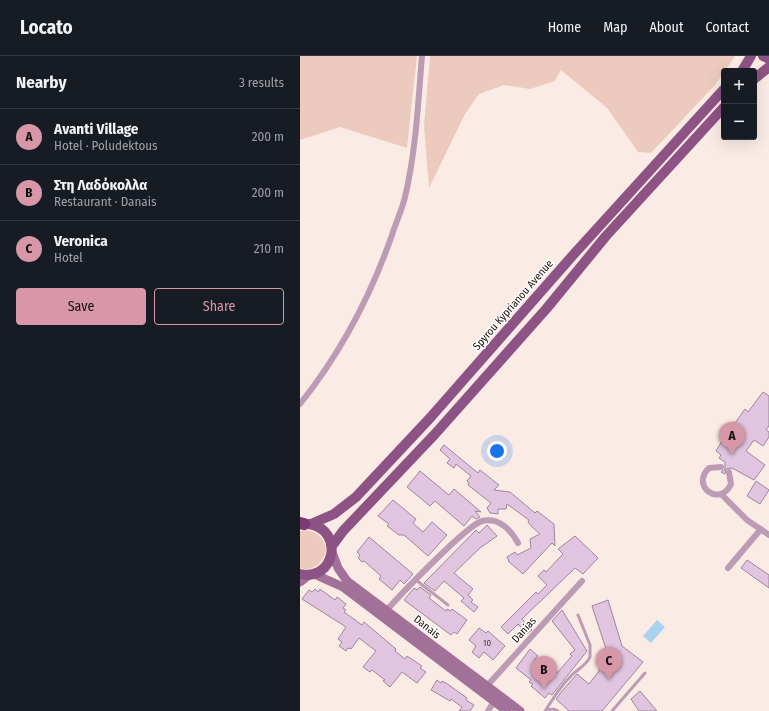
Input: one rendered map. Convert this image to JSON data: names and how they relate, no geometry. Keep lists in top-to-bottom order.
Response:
{
  "streets": {
    "main road": ["Spyrou Kyprianou Avenue", "Danais"],
    "street": ["Danias"]
  },
  "crossings": [
    ["Danais", "Danias"]
  ],
  "house_numbers": ["10"],
  "page": {
    "header": "Locato",
    "nav": [
      "Home",
      "Map",
      "About",
      "Contact"
    ],
    "heading": ["Nearby", "3 results"],
    "map_buttons": ["+", "−"],
    "list": [
      {
        "mark": "A",
        "name": "Avanti Village",
        "note": "Hotel · Poludektous",
        "value": "200 m"
      },
      {
        "mark": "B",
        "name": "Στη Λαδόκολλα",
        "note": "Restaurant · Danais",
        "value": "200 m"
      },
      {
        "mark": "C",
        "name": "Veronica",
        "note": "Hotel",
        "value": "210 m"
      }
    ],
    "buttons": ["Save", "Share"],
    "pins": ["A", "C", "B"]
  }
}
